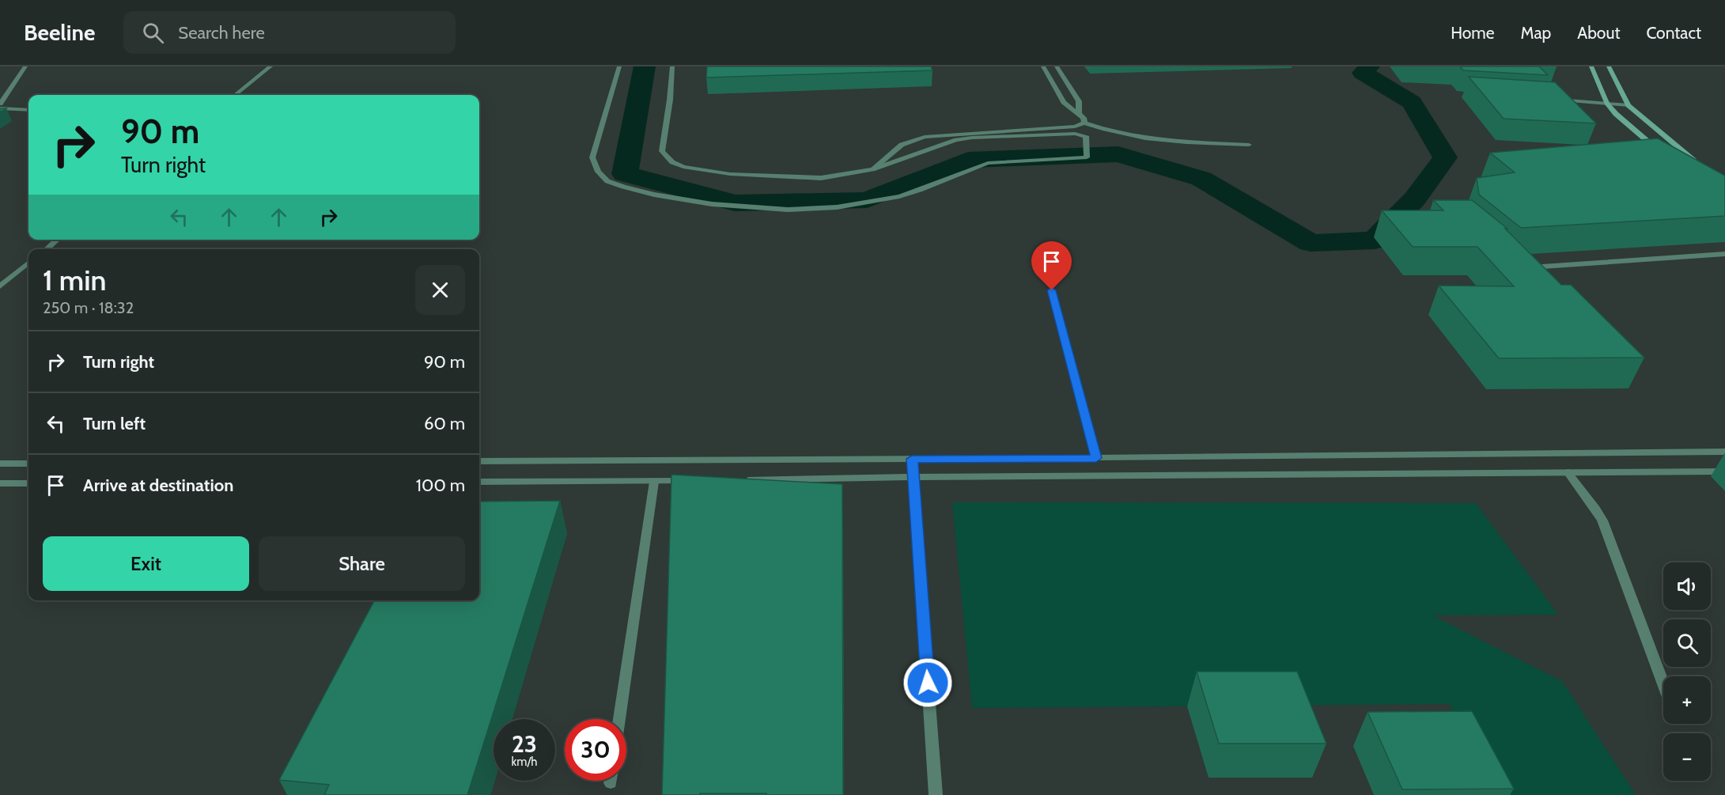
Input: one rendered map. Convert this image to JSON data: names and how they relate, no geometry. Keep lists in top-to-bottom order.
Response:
{
  "page": {
    "header": "Beeline",
    "search": "Search here",
    "nav": [
      "Home",
      "Map",
      "About",
      "Contact"
    ],
    "turn": ["90 m", "Turn right"],
    "heading": ["1 min", "250 m · 18:32"],
    "list": [
      {
        "name": "Turn right",
        "value": "90 m"
      },
      {
        "name": "Turn left",
        "value": "60 m"
      },
      {
        "name": "Arrive at destination",
        "value": "100 m"
      }
    ],
    "buttons": ["Exit", "Share"],
    "map_buttons": ["+", "−"],
    "speed": "23 km/h",
    "limit": "30"
  }
}
